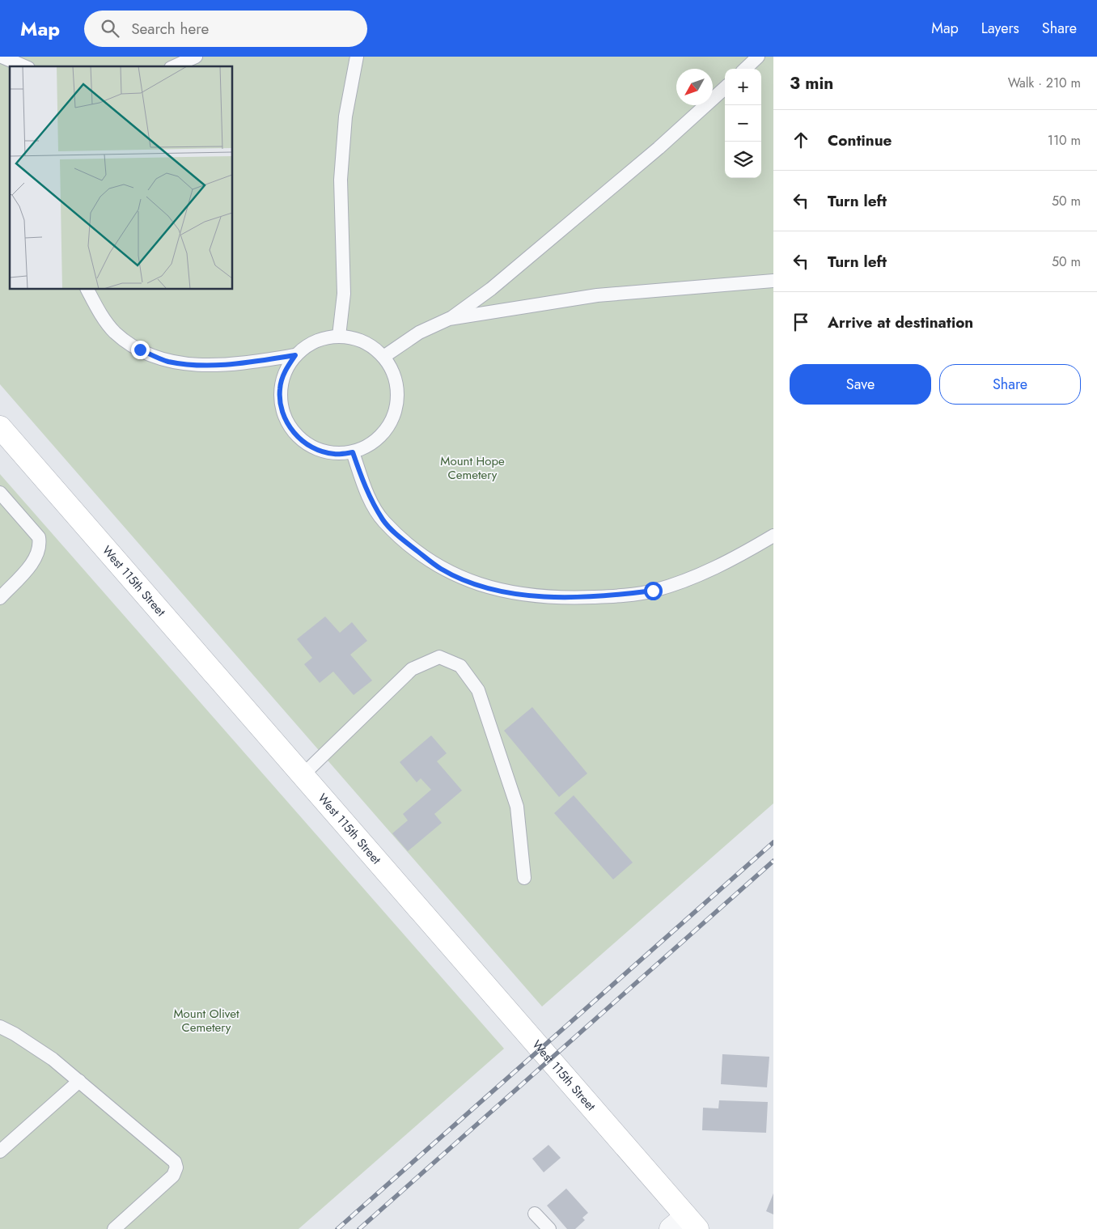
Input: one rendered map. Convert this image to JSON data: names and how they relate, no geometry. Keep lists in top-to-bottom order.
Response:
{
  "streets": {
    "street": ["West 115th Street"]
  },
  "parks": ["Mount Hope Cemetery", "Mount Olivet Cemetery"],
  "north": "bottom left",
  "page": {
    "header": "Map",
    "search": "Search here",
    "nav": ["Map", "Layers", "Share"],
    "heading": ["3 min", "Walk · 210 m"],
    "map_buttons": ["+", "−"],
    "list": [
      ["Continue", "110 m"],
      ["Turn left", "50 m"],
      ["Turn left", "50 m"],
      "Arrive at destination"
    ],
    "buttons": ["Save", "Share"]
  }
}
